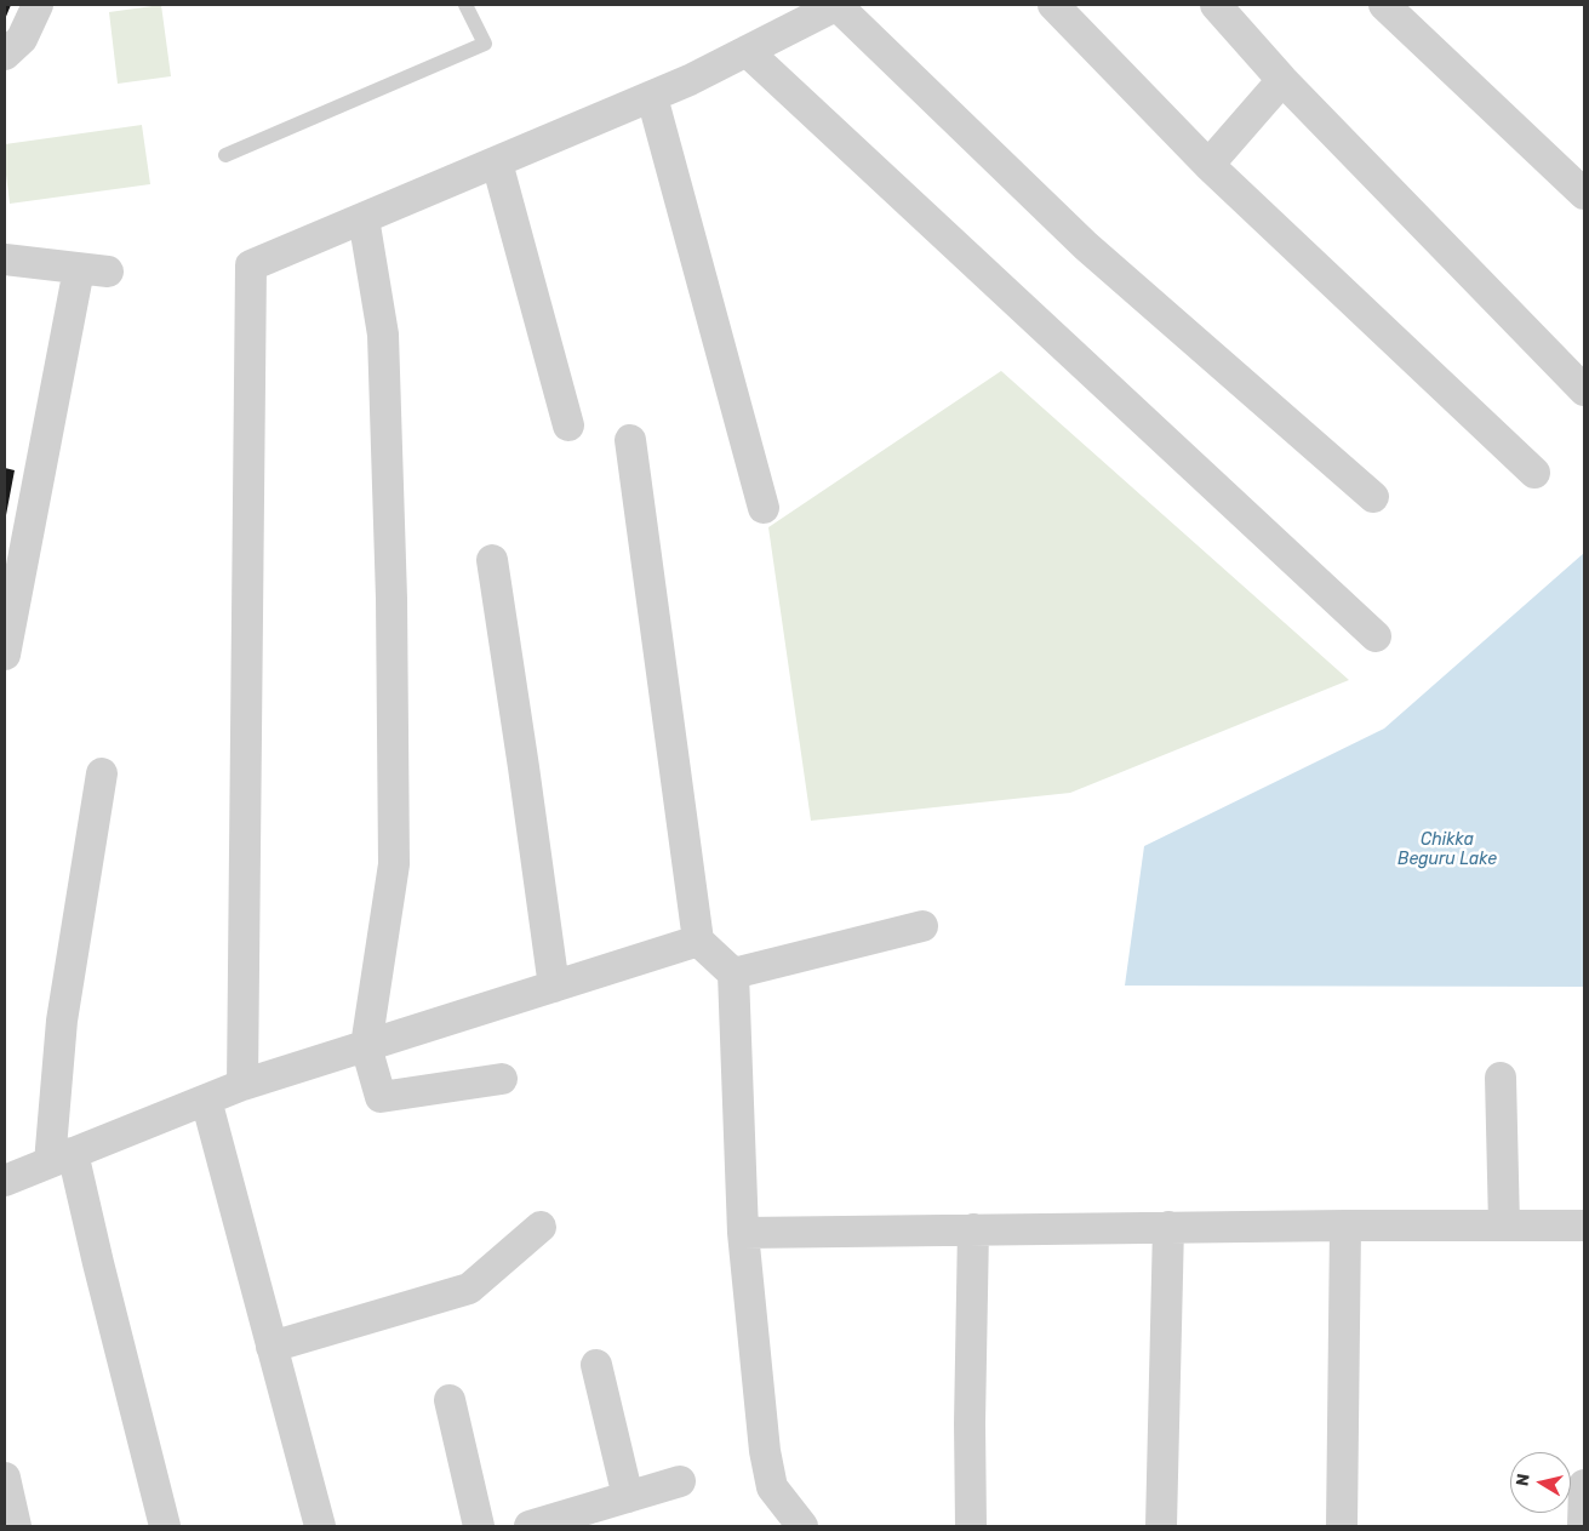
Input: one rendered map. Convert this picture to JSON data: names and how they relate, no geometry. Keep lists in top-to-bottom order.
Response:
{
  "water": ["Chikka Beguru Lake"],
  "north": "left"
}
